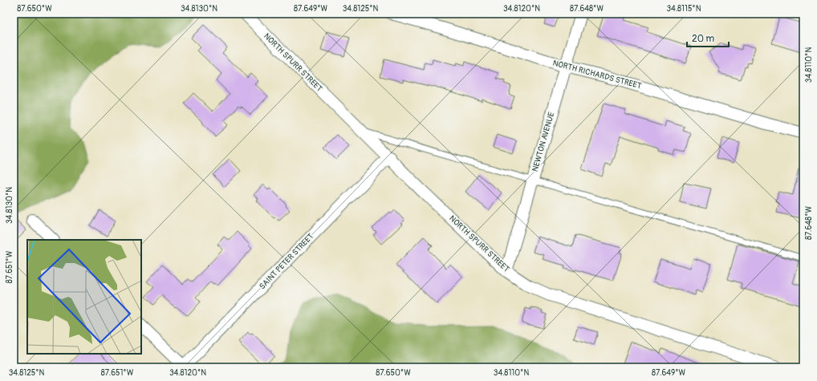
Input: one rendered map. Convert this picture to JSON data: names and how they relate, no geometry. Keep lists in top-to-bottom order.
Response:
{
  "streets": {
    "street": [
      "NORTH SPURR STREET",
      "NORTH RICHARDS STREET",
      "NEWTON AVENUE",
      "SAINT PETER STREET"
    ]
  },
  "crossings": [
    ["NORTH SPURR STREET", "NEWTON AVENUE"],
    ["NORTH SPURR STREET", "SAINT PETER STREET"],
    ["NORTH RICHARDS STREET", "NEWTON AVENUE"]
  ],
  "scale_bar": "20 m",
  "coordinates": [
    "87.650°W",
    "34.8130°N",
    "87.649°W",
    "34.8125°N",
    "34.8120°N",
    "87.648°W",
    "34.8115°N",
    "34.8110°N",
    "87.651°W"
  ]
}
